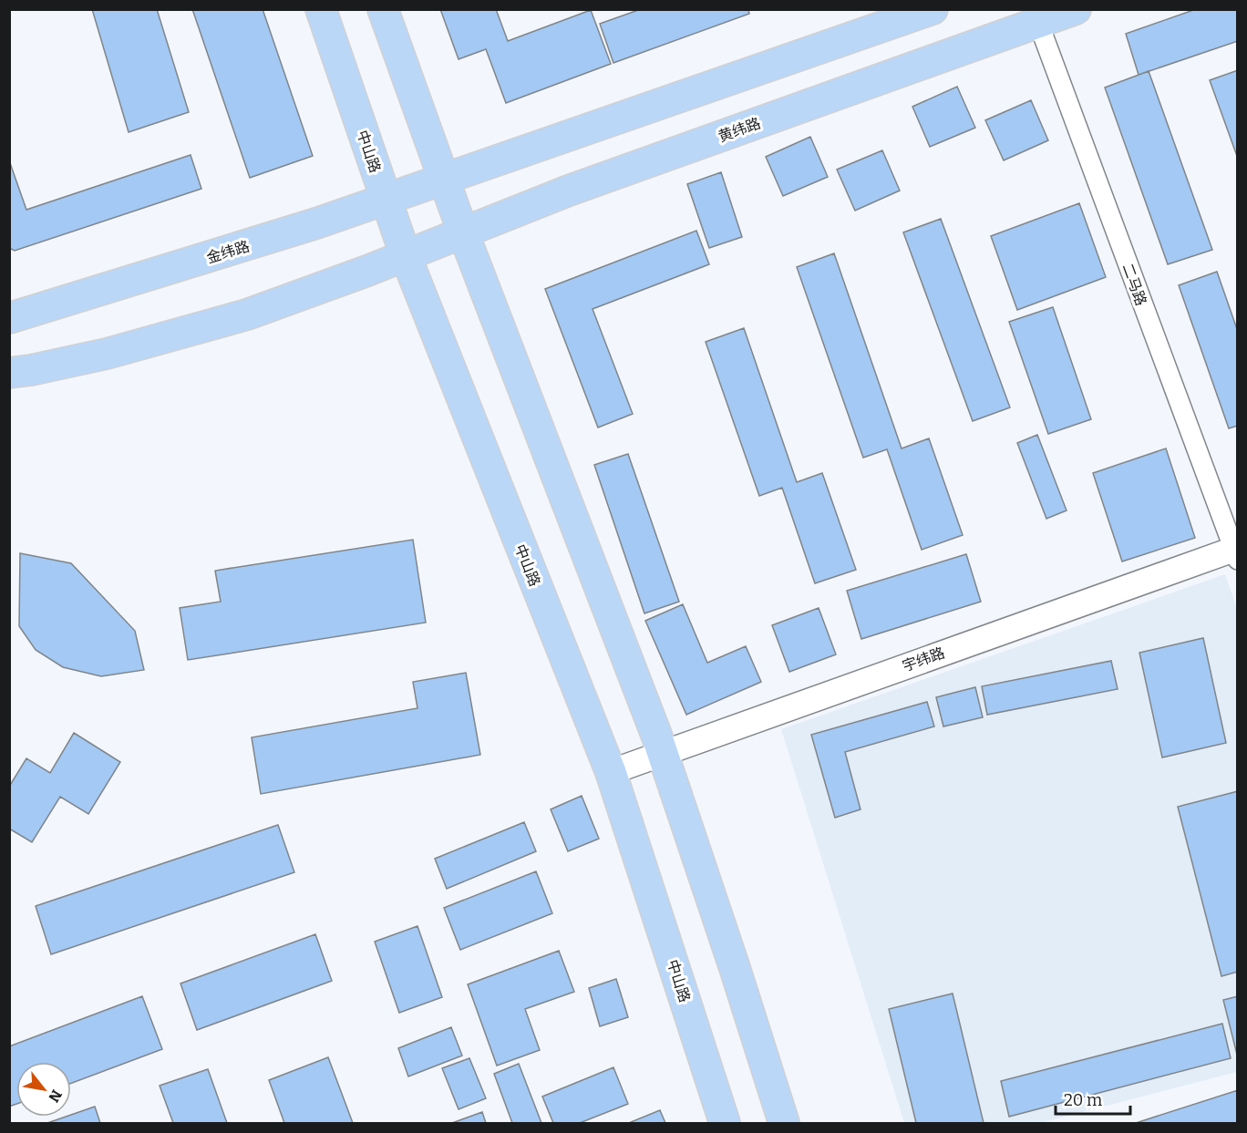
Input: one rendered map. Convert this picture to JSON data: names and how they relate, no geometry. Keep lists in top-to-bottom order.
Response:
{
  "streets": {
    "main road": ["黄纬路", "中山路", "金纬路"],
    "street": ["二马路", "宇纬路"]
  },
  "crossings": [
    ["黄纬路", "中山路"],
    ["黄纬路", "二马路"],
    ["中山路", "金纬路"],
    ["中山路", "宇纬路"],
    ["二马路", "宇纬路"]
  ],
  "scale_bar": "20 m",
  "north": "bottom right"
}
